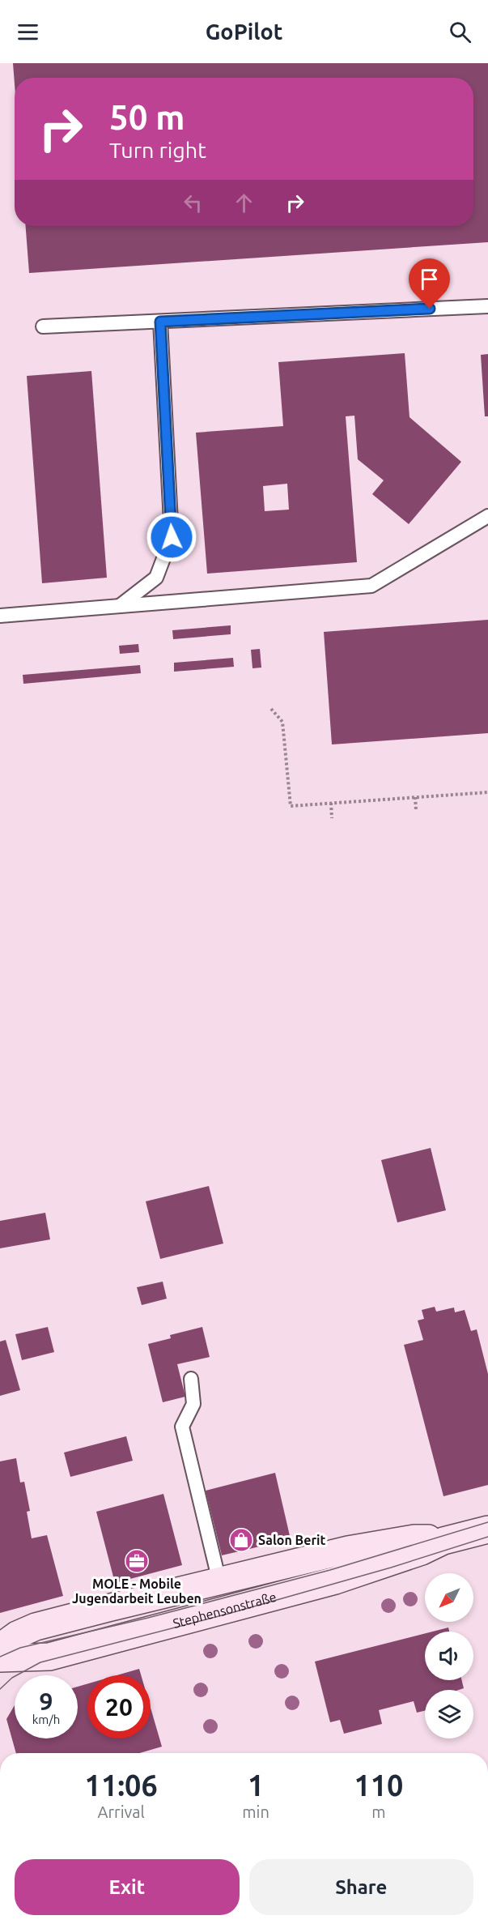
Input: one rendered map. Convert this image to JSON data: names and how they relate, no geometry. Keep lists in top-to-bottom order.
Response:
{
  "streets": {
    "street": ["Stephensonstraße"]
  },
  "places": {
    "shop": ["Salon Berit"],
    "office": ["MOLE - Mobile Jugendarbeit Leuben"]
  },
  "north": "bottom left",
  "page": {
    "header": "GoPilot",
    "turn": ["50 m", "Turn right"],
    "speed": "9 km/h",
    "limit": "20",
    "eta": [
      "11:06",
      "Arrival",
      "1",
      "min",
      "110",
      "m"
    ],
    "buttons": ["Exit", "Share"]
  }
}
